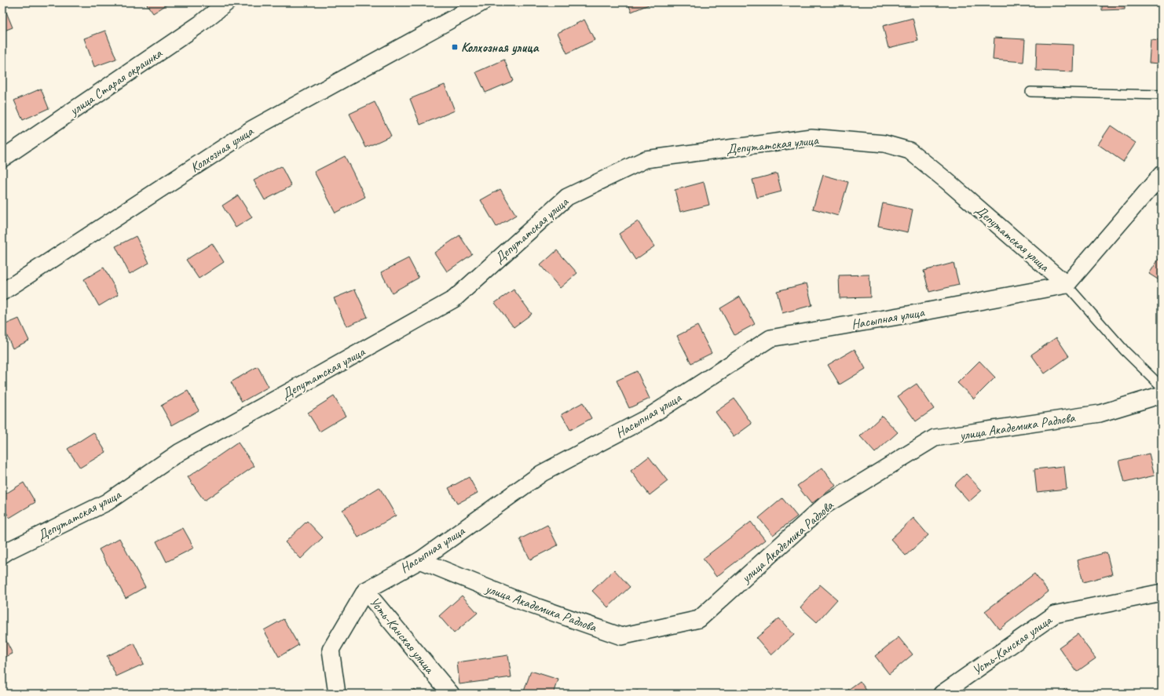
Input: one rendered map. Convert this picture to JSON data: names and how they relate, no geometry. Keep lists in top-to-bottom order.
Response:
{
  "streets": {
    "street": [
      "улица Старая окраинка",
      "Депутатская улица",
      "Колхозная улица",
      "Насыпная улица",
      "улица Академика Радлова",
      "Усть-Канская улица"
    ]
  },
  "crossings": [
    ["Депутатская улица", "Насыпная улица"],
    ["Насыпная улица", "улица Академика Радлова"],
    ["Насыпная улица", "Усть-Канская улица"]
  ],
  "places": {
    "transit": ["Колхозная улица"]
  }
}
